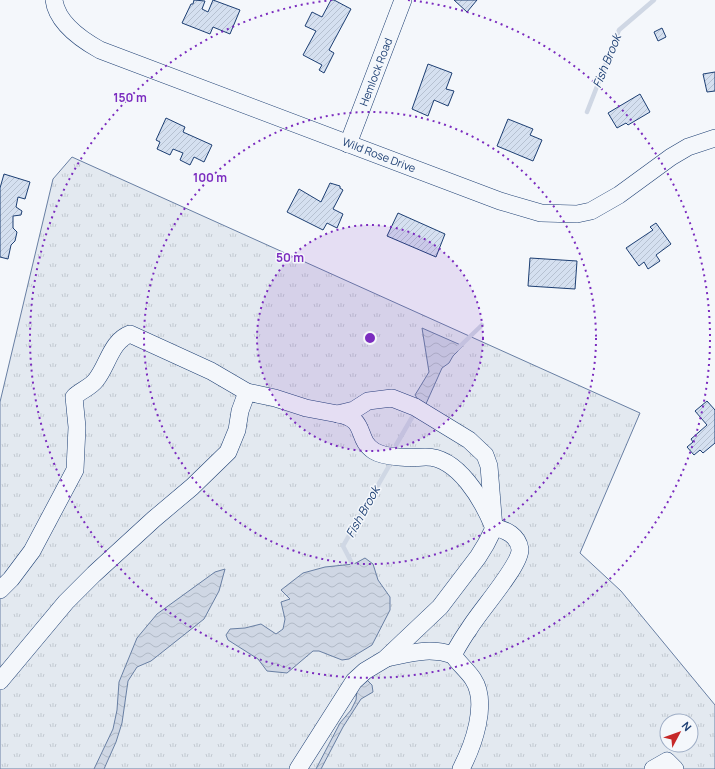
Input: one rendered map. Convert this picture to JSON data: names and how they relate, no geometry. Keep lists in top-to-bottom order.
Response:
{
  "streets": {
    "street": ["Hemlock Road", "Wild Rose Drive"]
  },
  "crossings": [
    ["Hemlock Road", "Wild Rose Drive"]
  ],
  "water": ["Fish Brook"],
  "north": "top right",
  "rings": ["150 m", "100 m", "50 m"]
}
